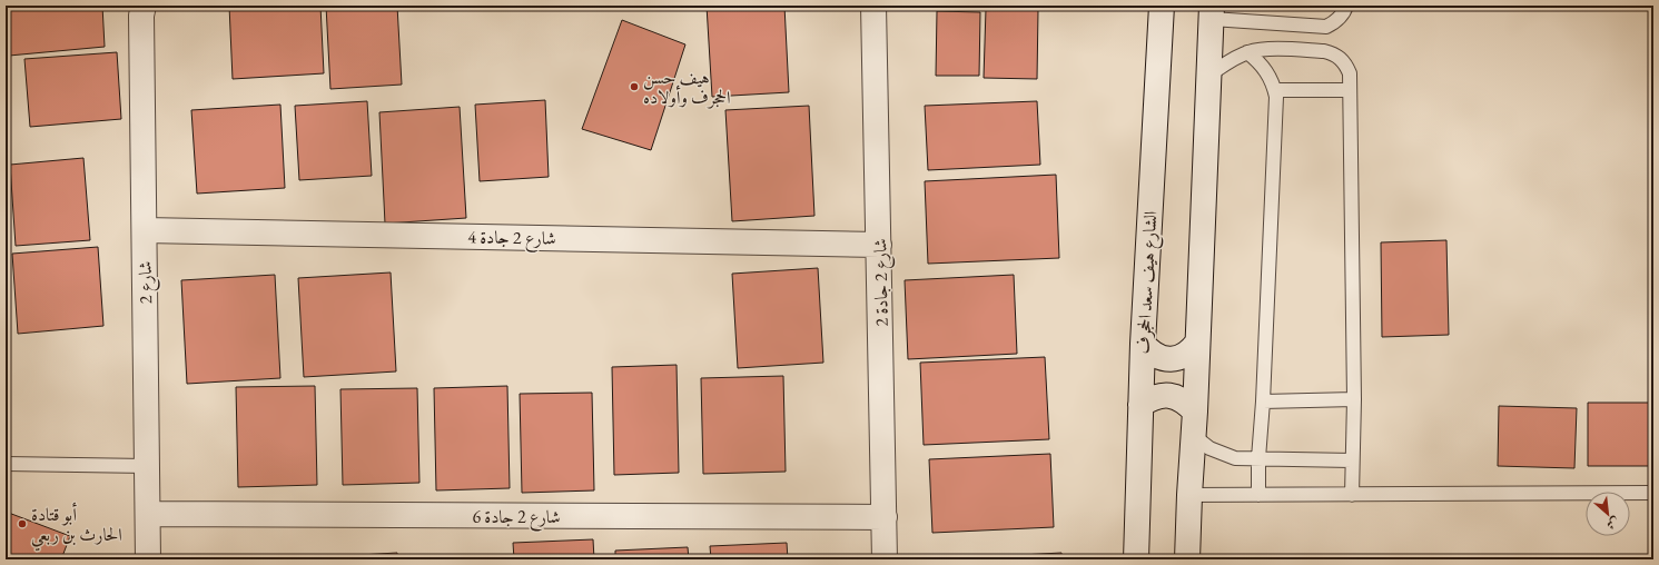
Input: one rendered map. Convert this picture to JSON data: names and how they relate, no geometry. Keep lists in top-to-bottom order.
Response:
{
  "streets": {
    "street": [
      "شارع 2 جادة 4",
      "شارع 2",
      "شارع 2 جادة 2",
      "الشارع هيف سعد الحجرف",
      "شارع 2 جادة 6"
    ]
  },
  "crossings": [
    ["شارع 2 جادة 4", "شارع 2"],
    ["شارع 2 جادة 4", "شارع 2 جادة 2"],
    ["شارع 2", "شارع 2 جادة 6"],
    ["شارع 2 جادة 2", "شارع 2 جادة 6"]
  ],
  "places": ["هيف حسن الحجرف وأولاده", "أبو قتادة الحارث بن ربعي"],
  "north": "bottom right"
}
